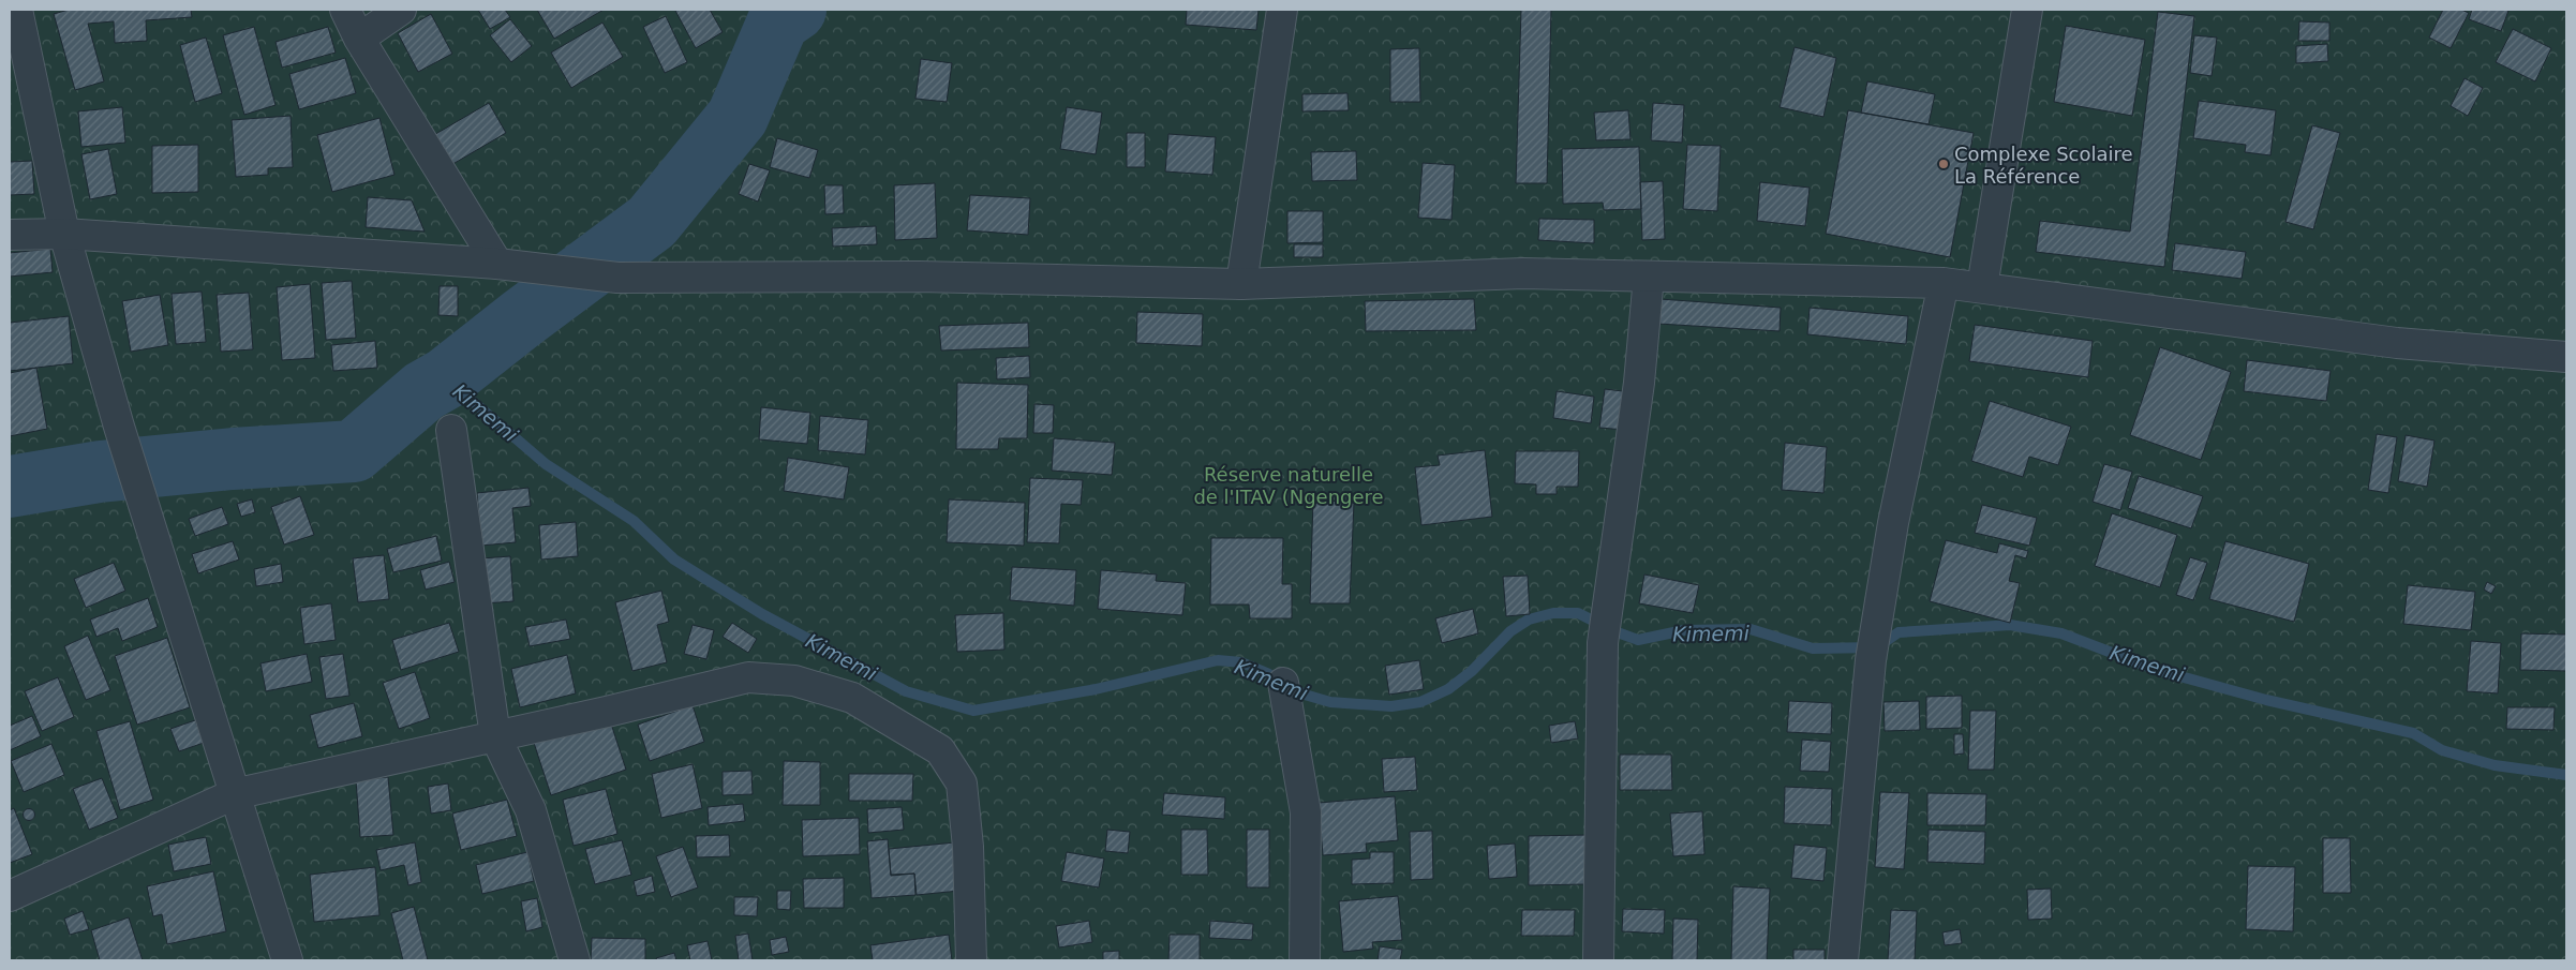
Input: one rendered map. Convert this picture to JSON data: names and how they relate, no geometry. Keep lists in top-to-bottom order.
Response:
{
  "water": ["Kimemi"],
  "parks": ["Réserve naturelle de l'ITAV (Ngengere"],
  "places": ["Complexe Scolaire La Référence"]
}
